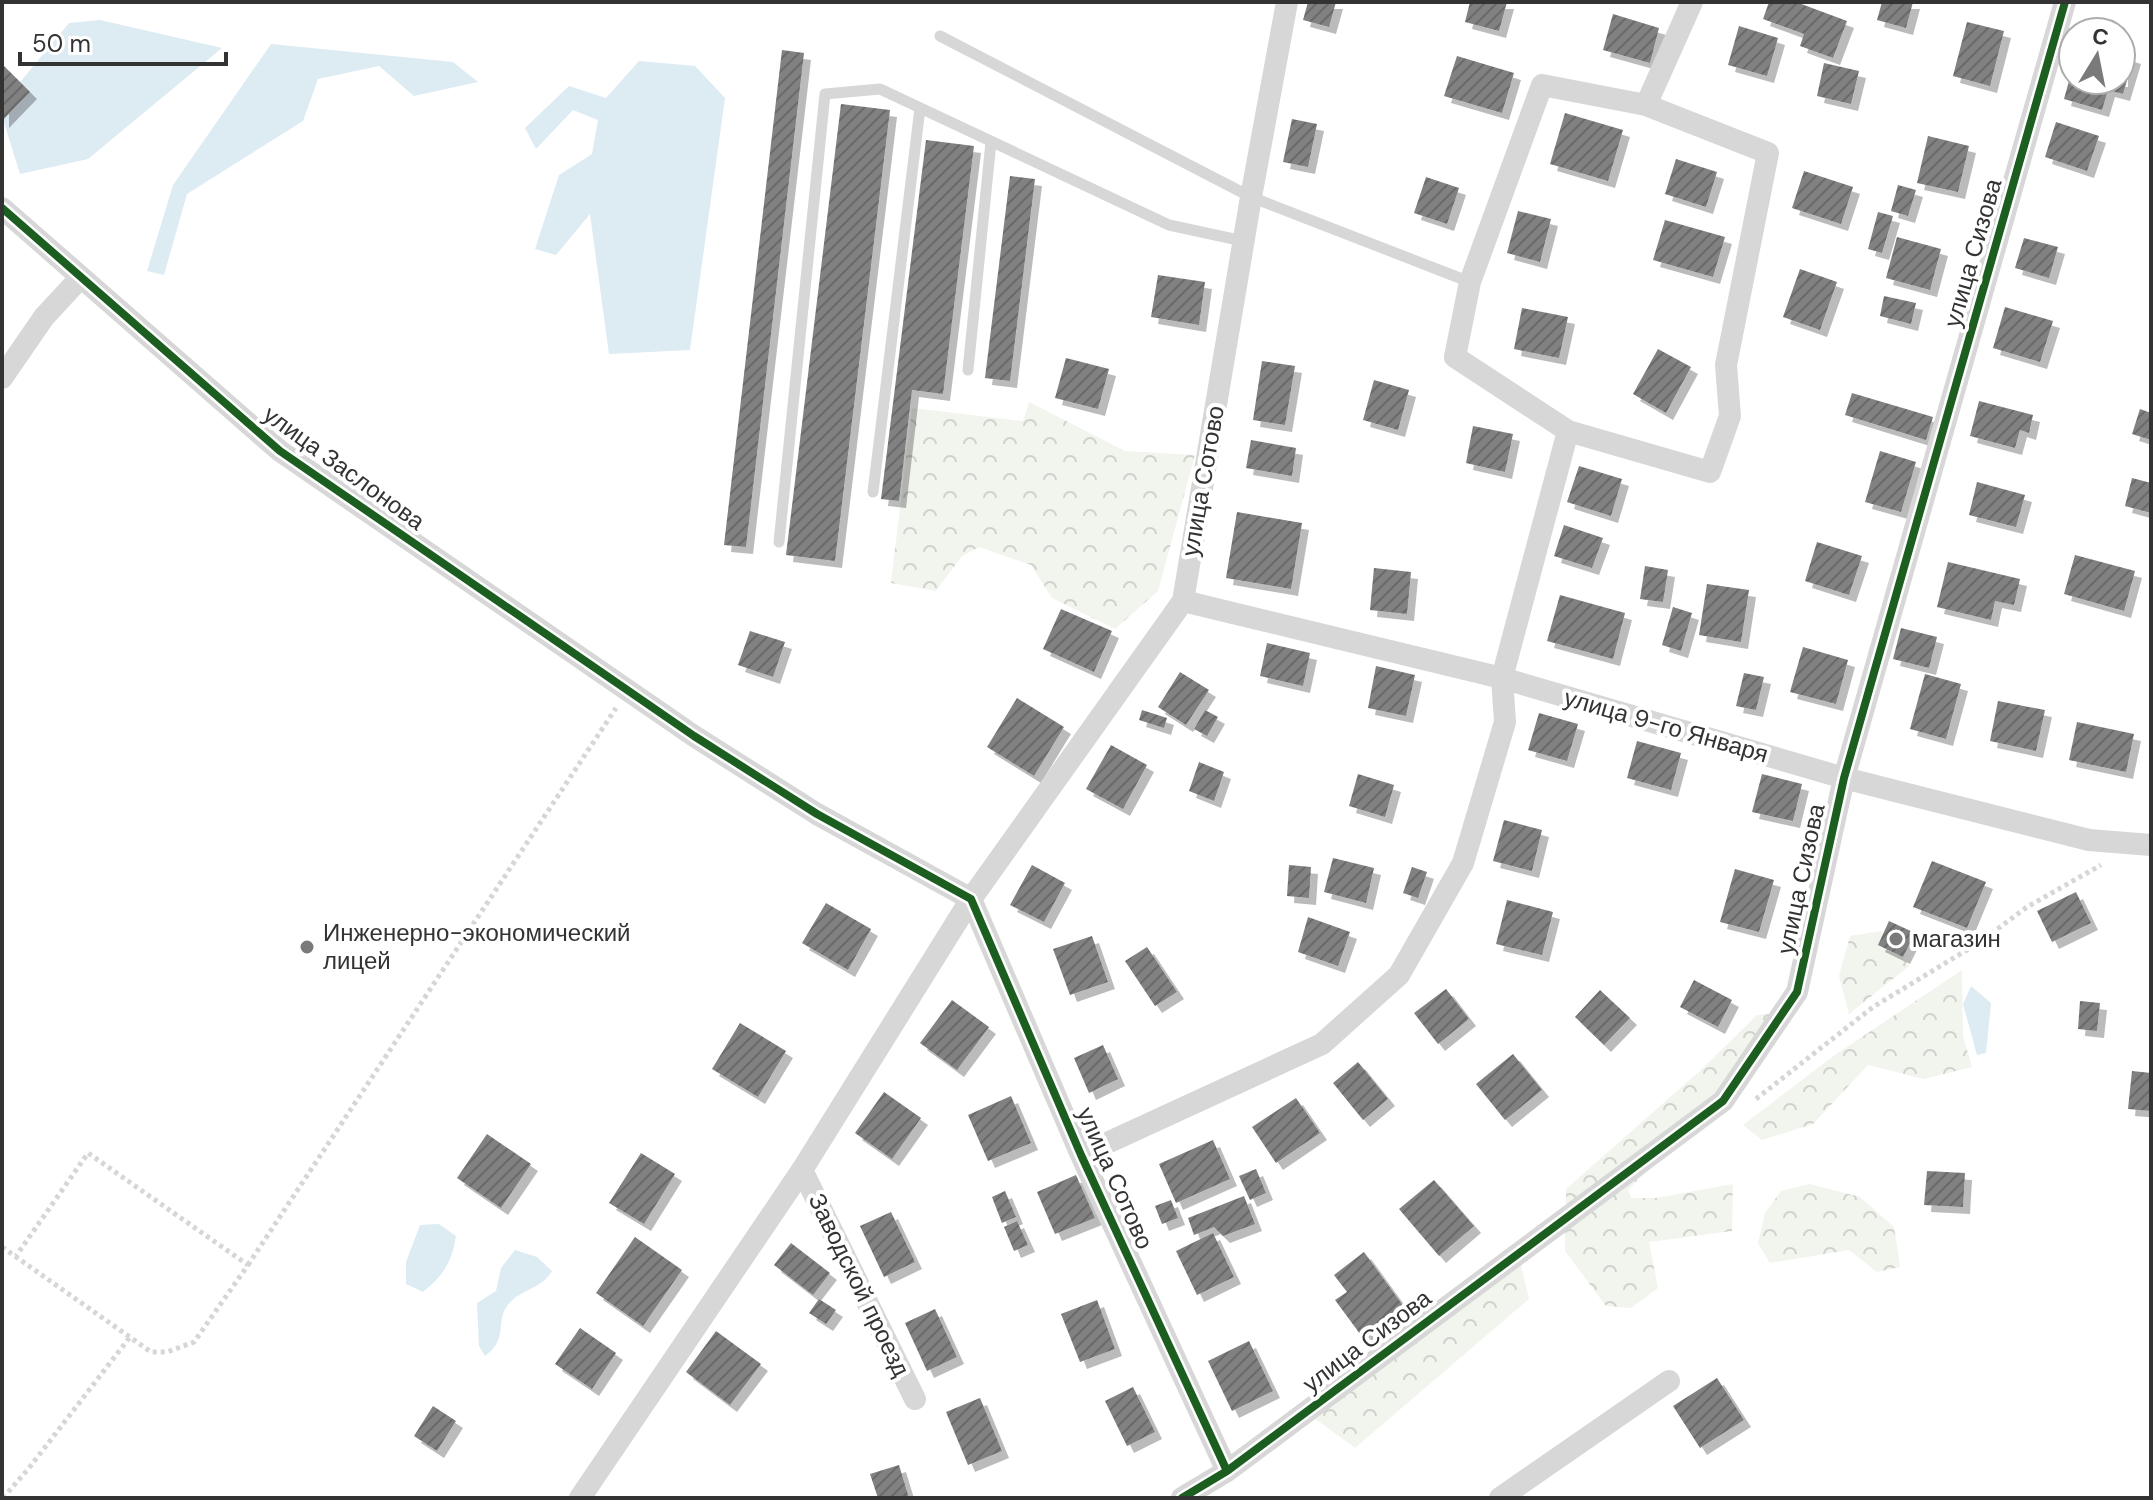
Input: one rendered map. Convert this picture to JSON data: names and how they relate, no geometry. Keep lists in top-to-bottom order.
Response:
{
  "streets": {
    "street": [
      "улица Сизова",
      "улица Заслонова",
      "улица Сотово",
      "улица 9-го Января",
      "Заводской проезд"
    ]
  },
  "crossings": [
    ["улица Сизова", "улица Сотово"],
    ["улица Сизова", "улица 9-го Января"],
    ["улица Заслонова", "улица Сотово"],
    ["улица Сотово", "улица 9-го Января"],
    ["улица Сотово", "Заводской проезд"]
  ],
  "places": ["магазин", "Инженерно-экономический лицей"],
  "scale_bar": "50 m",
  "north": "top"
}
